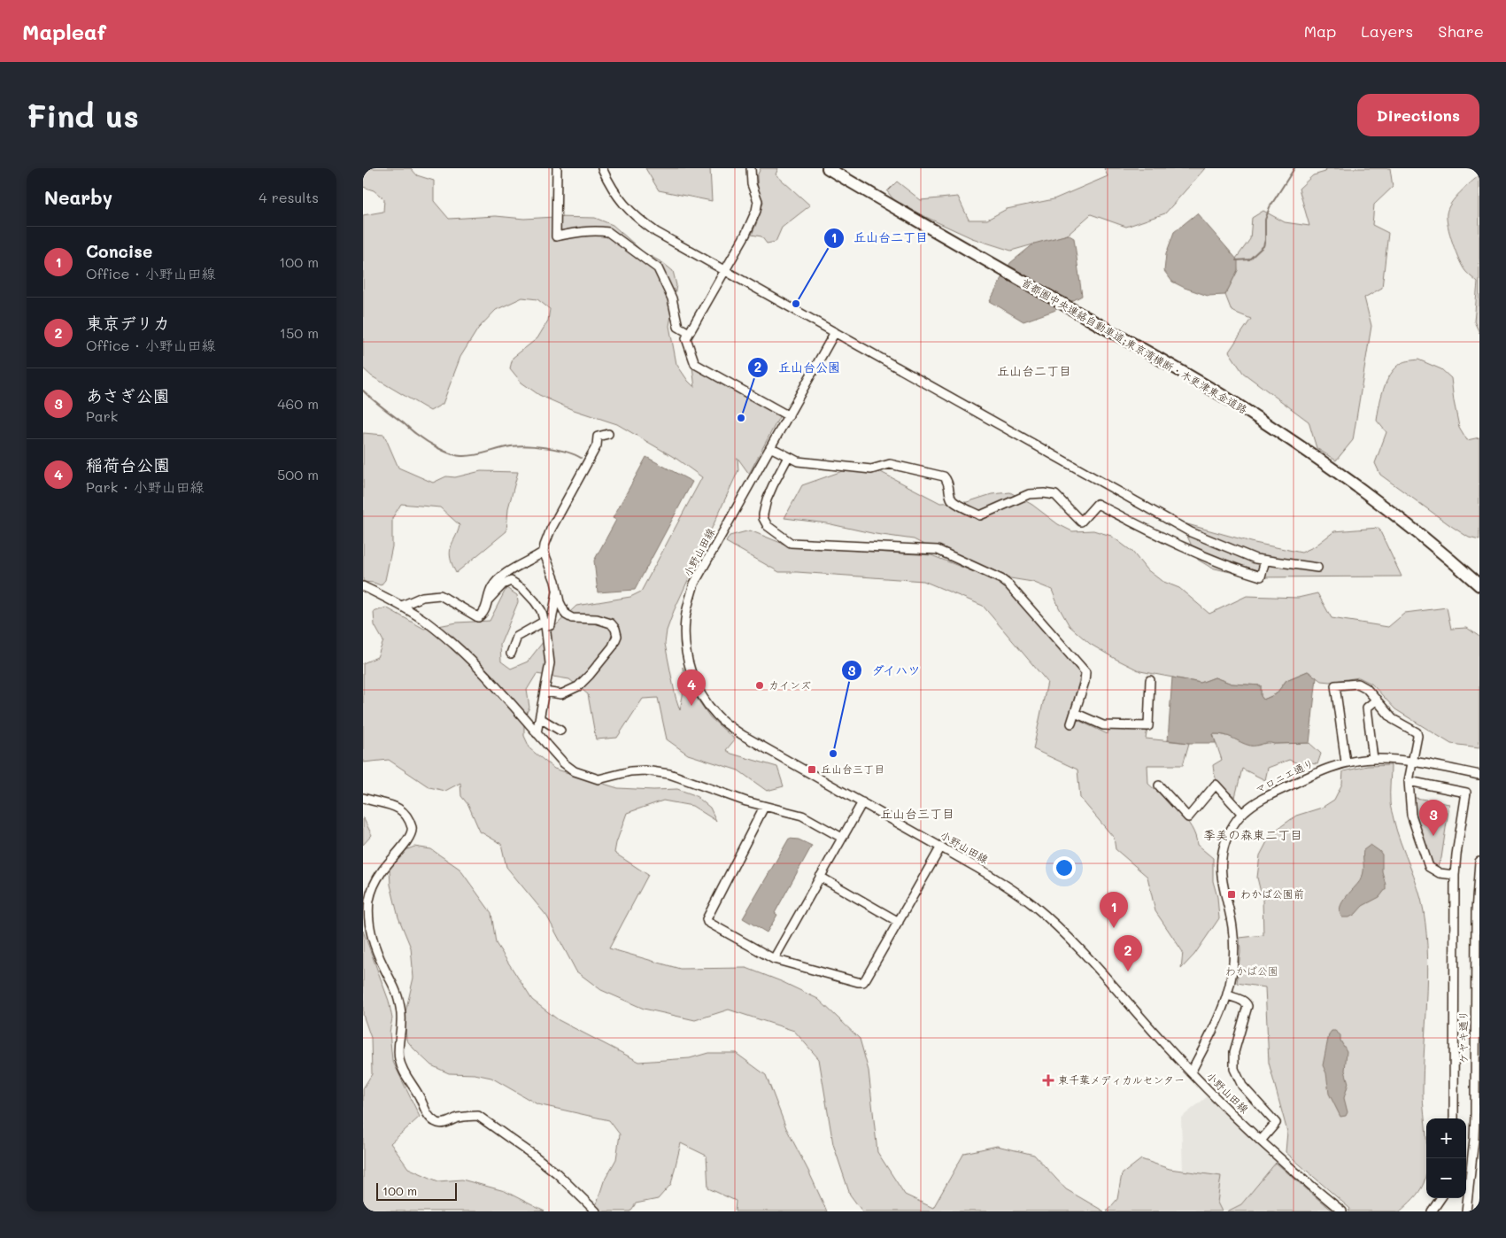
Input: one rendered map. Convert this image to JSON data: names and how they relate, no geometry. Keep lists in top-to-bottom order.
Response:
{
  "streets": {
    "highway": ["首都圏中央連絡自動車道;東京湾横断・木更津東金道路"],
    "street": ["小野山田線", "マロニエ通り", "ケヤキ通り"]
  },
  "crossings": [
    ["小野山田線", "マロニエ通り"]
  ],
  "districts": ["丘山台二丁目", "丘山台三丁目", "季美の森東二丁目"],
  "parks": ["わかば公園"],
  "places": {
    "other": [
      "丘山台二丁目",
      "丘山台公園",
      "カインズ",
      "ダイハツ"
    ],
    "transit": ["丘山台三丁目", "わかば公園前"],
    "health": ["東千葉メディカルセンター"]
  },
  "scale_bar": "100 m",
  "page": {
    "header": "Mapleaf",
    "nav": ["Map", "Layers", "Share"],
    "buttons": "Directions",
    "title": "Find us",
    "heading": ["Nearby", "4 results"],
    "list": [
      {
        "mark": "1",
        "name": "Concise",
        "note": "Office · 小野山田線",
        "value": "100 m"
      },
      {
        "mark": "2",
        "name": "東京デリカ",
        "note": "Office · 小野山田線",
        "value": "150 m"
      },
      {
        "mark": "3",
        "name": "あさぎ公園",
        "note": "Park",
        "value": "460 m"
      },
      {
        "mark": "4",
        "name": "稲荷台公園",
        "note": "Park · 小野山田線",
        "value": "500 m"
      }
    ],
    "pins": [
      "4",
      "3",
      "1",
      "2"
    ],
    "map_buttons": ["+", "−"],
    "scale": "100 m"
  }
}
